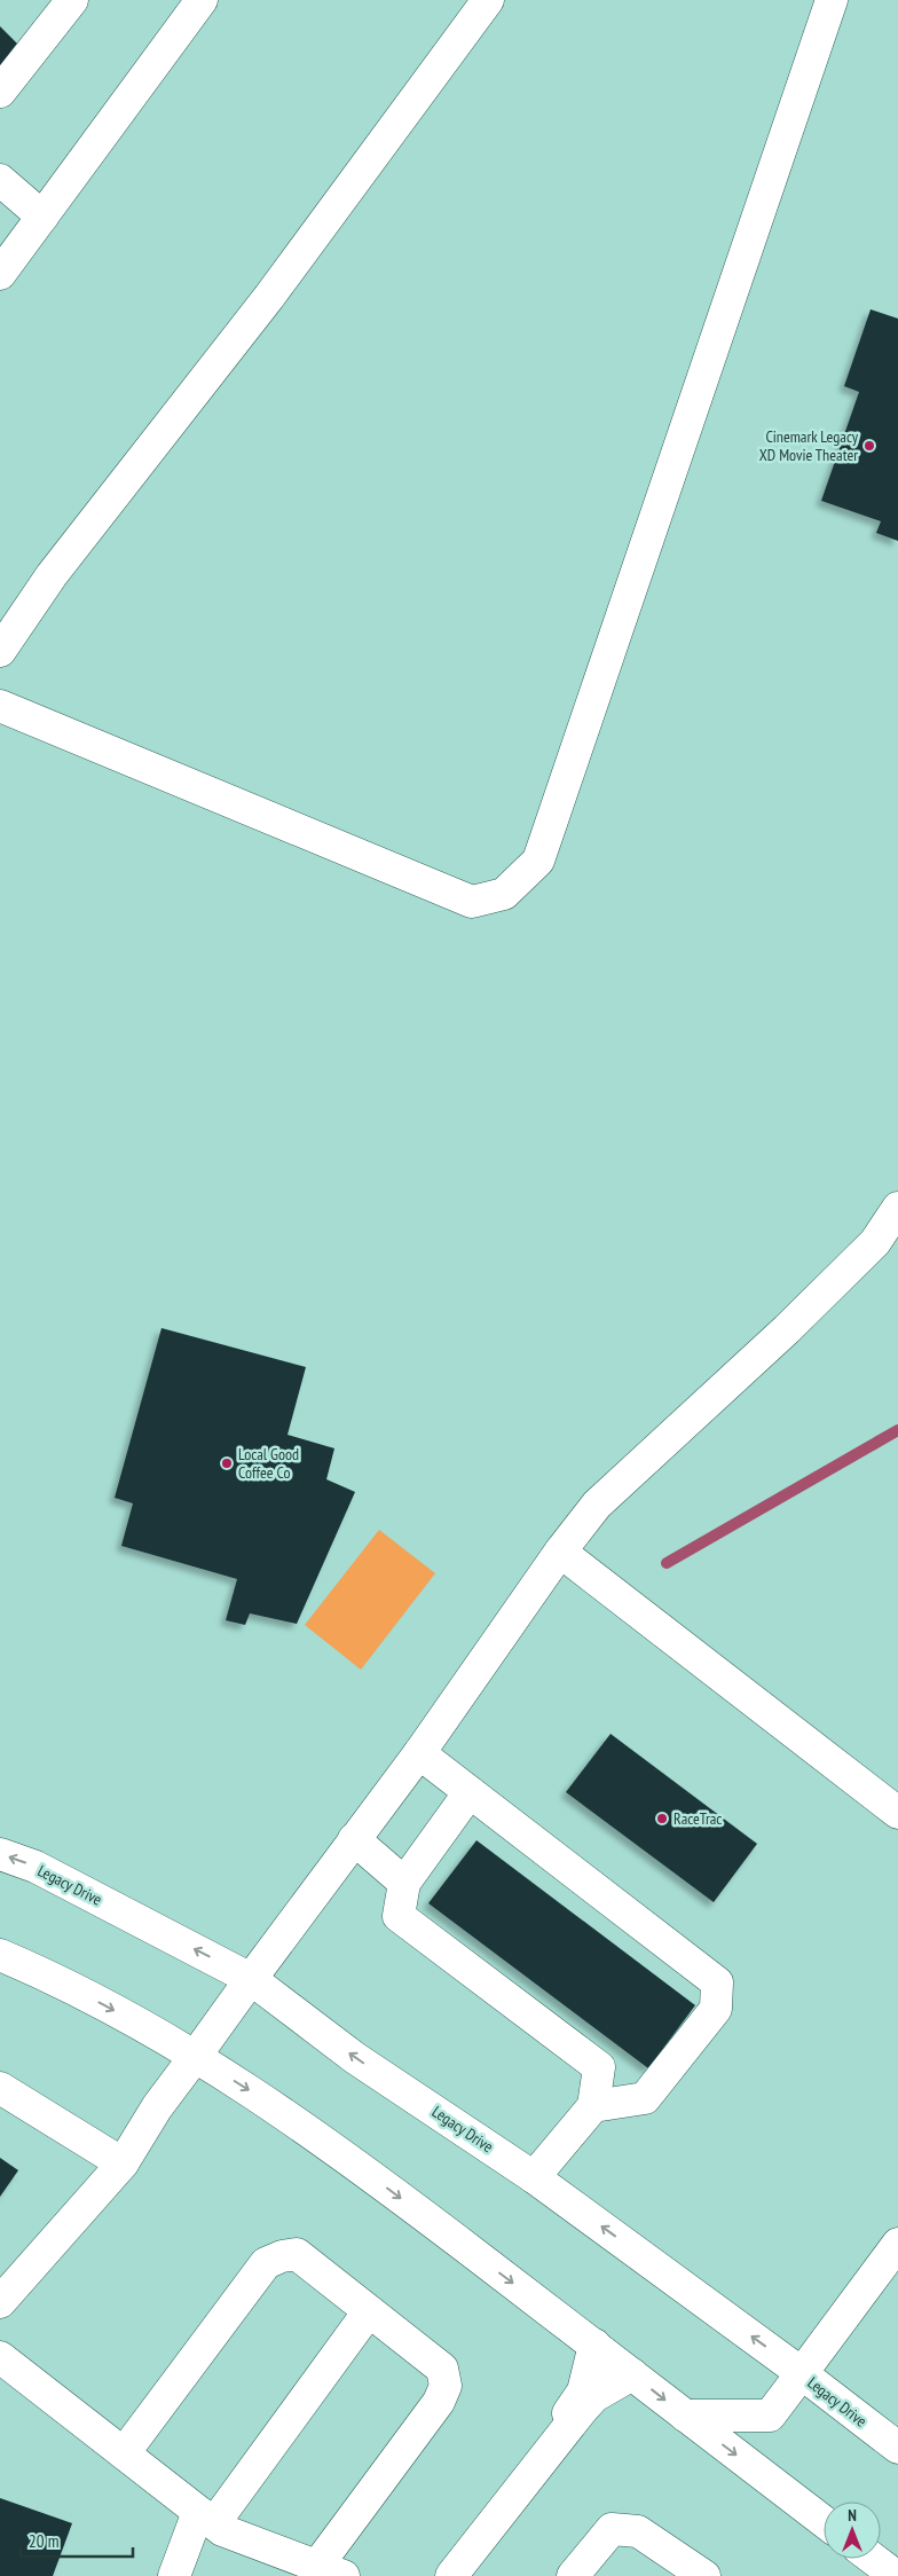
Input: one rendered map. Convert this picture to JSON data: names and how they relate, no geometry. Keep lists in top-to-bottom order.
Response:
{
  "streets": {
    "main road": ["Legacy Drive"]
  },
  "places": ["Cinemark Legacy XD Movie Theater", "Local Good Coffee Co", "RaceTrac"],
  "scale_bar": "20 m",
  "north": "top"
}
